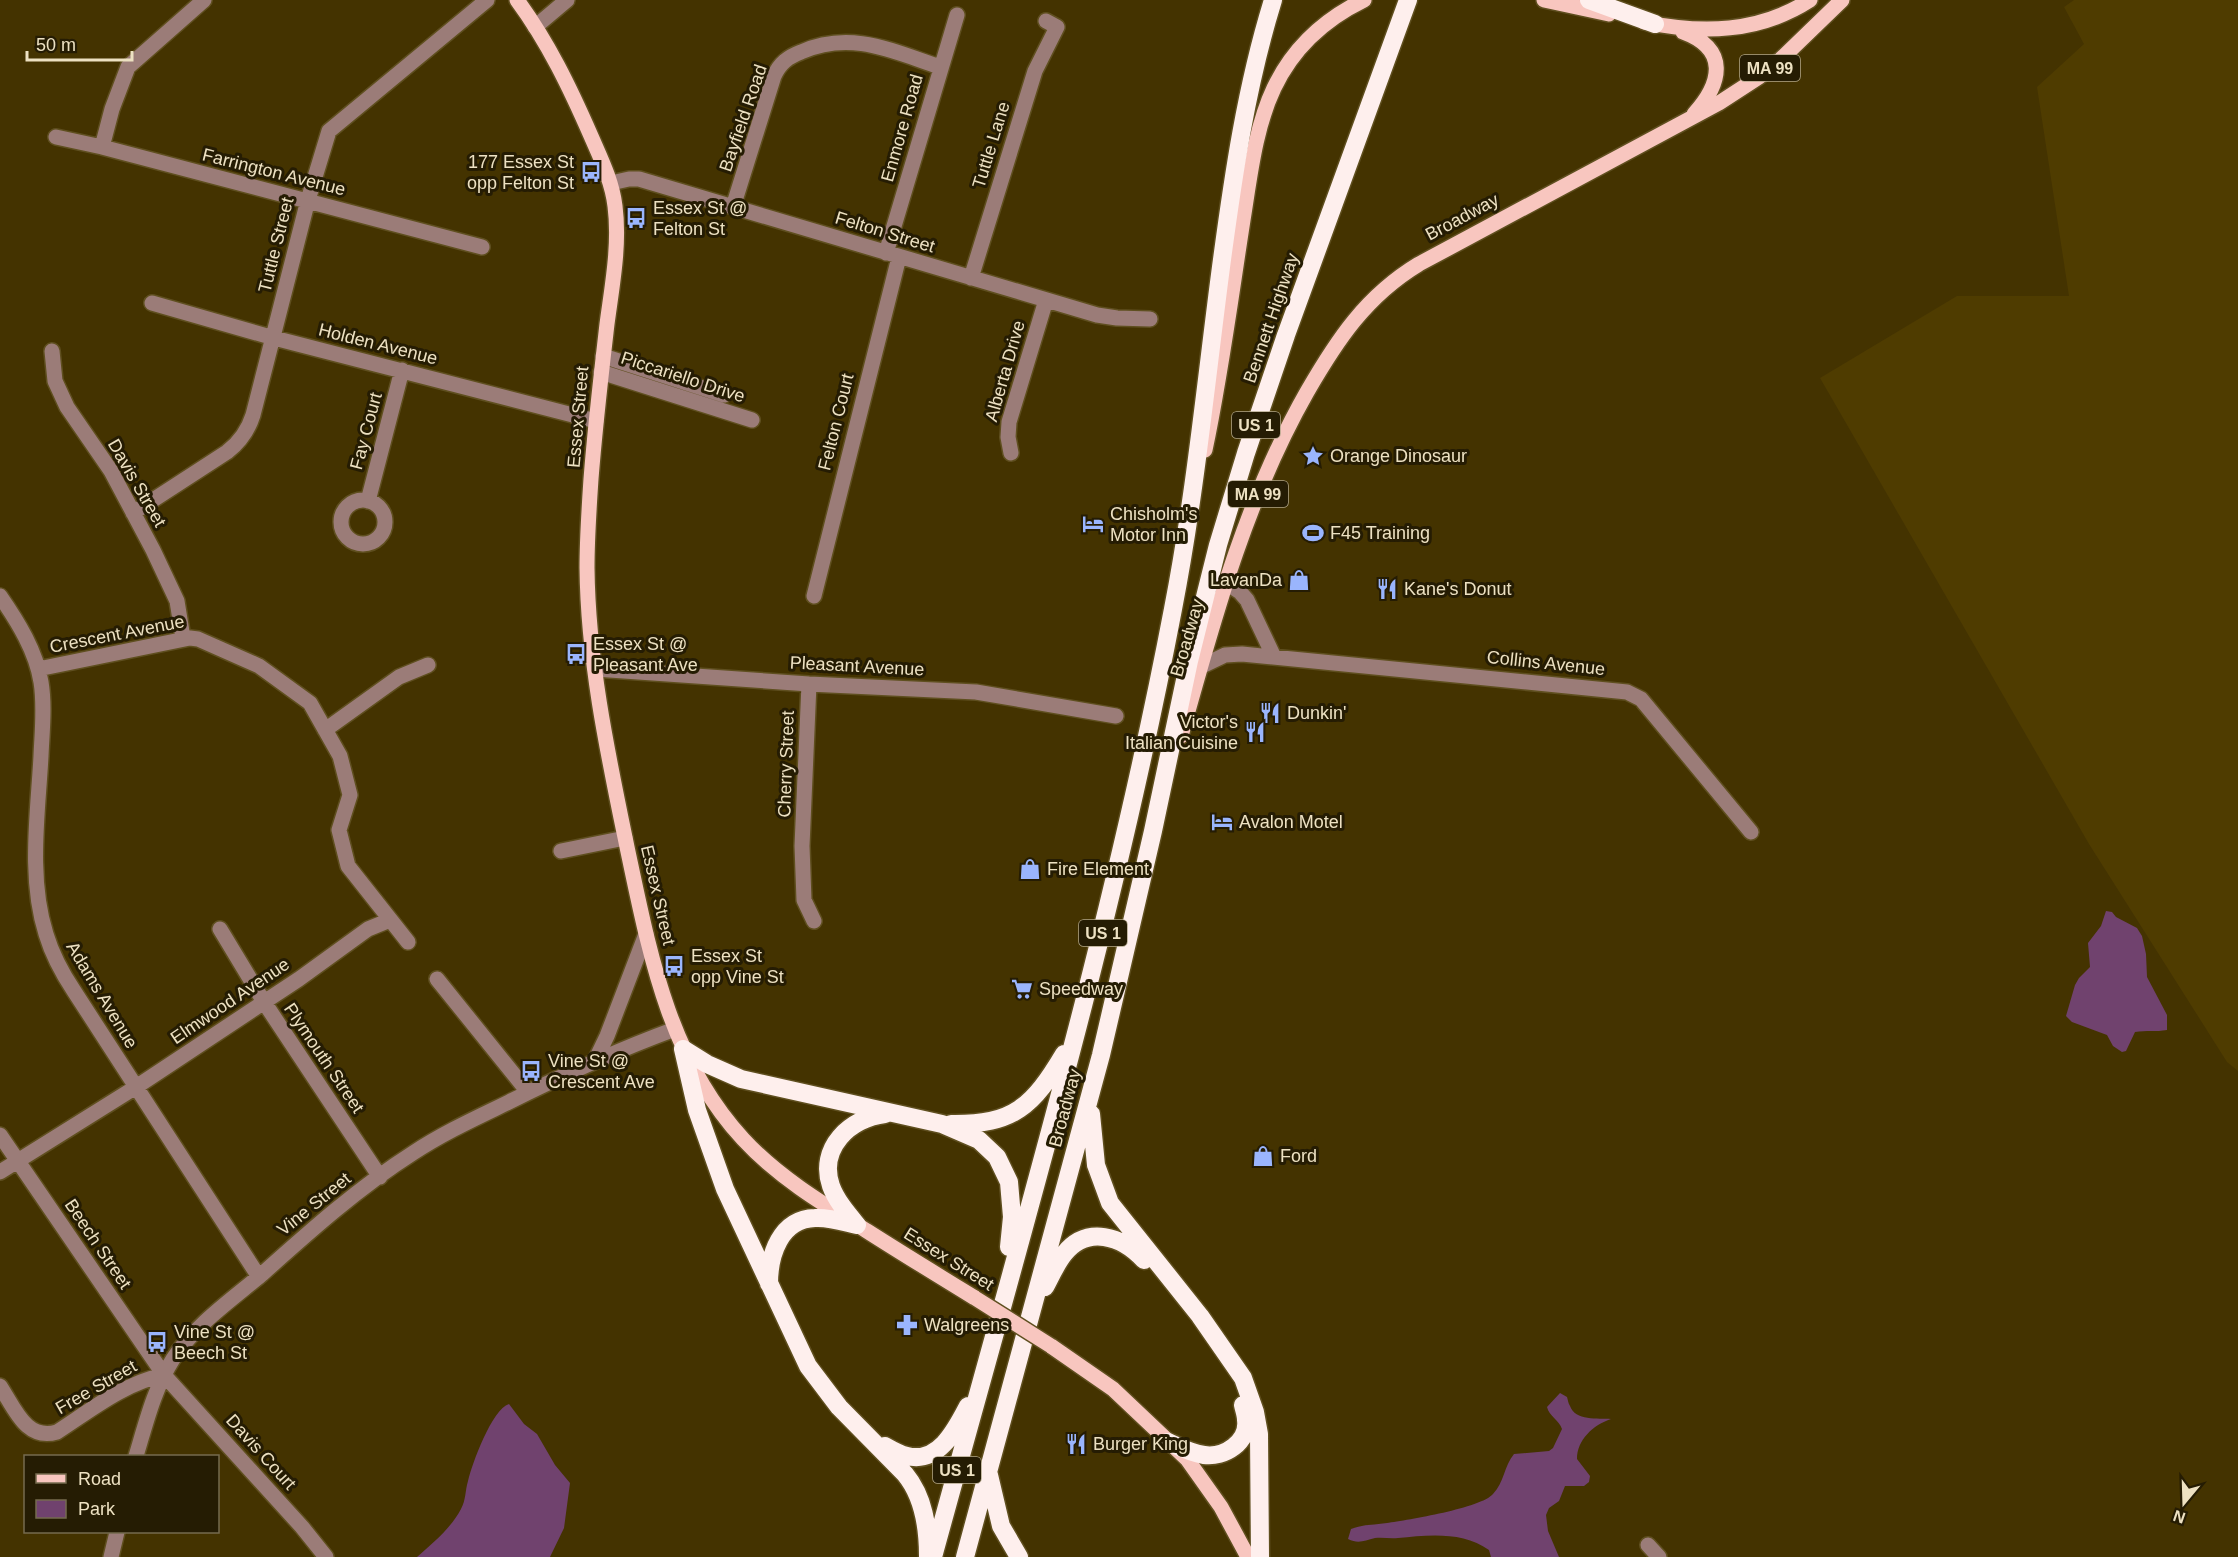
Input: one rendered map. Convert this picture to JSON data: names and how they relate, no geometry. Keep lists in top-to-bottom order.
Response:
{
  "streets": {
    "highway": ["Broadway", "Bennett Highway", "US 1"],
    "main road": ["MA 99", "Essex Street"],
    "street": [
      "Bayfield Road",
      "Enmore Road",
      "Tuttle Lane",
      "Farrington Avenue",
      "Felton Street",
      "Tuttle Street",
      "Holden Avenue",
      "Alberta Drive",
      "Piccariello Drive",
      "Felton Court",
      "Fay Court",
      "Davis Street",
      "Crescent Avenue",
      "Collins Avenue",
      "Pleasant Avenue",
      "Cherry Street",
      "Adams Avenue",
      "Elmwood Avenue",
      "Plymouth Street",
      "Vine Street",
      "Beech Street",
      "Free Street",
      "Davis Court"
    ]
  },
  "crossings": [
    ["Bayfield Road", "Enmore Road"],
    ["Bayfield Road", "Felton Street"],
    ["Enmore Road", "Felton Street"],
    ["Enmore Road", "Felton Court"],
    ["Tuttle Lane", "Felton Street"],
    ["Farrington Avenue", "Tuttle Street"],
    ["Broadway", "Bennett Highway"],
    ["Broadway", "US 1"],
    ["Broadway", "Collins Avenue"],
    ["Felton Street", "Alberta Drive"],
    ["Felton Street", "Essex Street"],
    ["Felton Street", "Felton Court"],
    ["Tuttle Street", "Holden Avenue"],
    ["Tuttle Street", "Davis Street"],
    ["Holden Avenue", "Essex Street"],
    ["Holden Avenue", "Fay Court"],
    ["Piccariello Drive", "Essex Street"],
    ["Essex Street", "Pleasant Avenue"],
    ["Essex Street", "Vine Street"],
    ["Davis Street", "Crescent Avenue"],
    ["Crescent Avenue", "Adams Avenue"],
    ["Crescent Avenue", "Elmwood Avenue"],
    ["Pleasant Avenue", "Cherry Street"],
    ["Adams Avenue", "Elmwood Avenue"],
    ["Adams Avenue", "Vine Street"],
    ["Elmwood Avenue", "Plymouth Street"],
    ["Elmwood Avenue", "Beech Street"],
    ["Plymouth Street", "Vine Street"],
    ["Vine Street", "Beech Street"],
    ["Vine Street", "Free Street"],
    ["Vine Street", "Davis Court"],
    ["Beech Street", "Free Street"],
    ["Beech Street", "Davis Court"],
    ["Free Street", "Davis Court"]
  ],
  "places": {
    "bus stop": [
      "177 Essex St opp Felton St",
      "Essex St @ Felton St",
      "Essex St @ Pleasant Ave",
      "Essex St opp Vine St",
      "Vine St @ Crescent Ave",
      "Vine St @ Beech St"
    ],
    "place": ["Orange Dinosaur"],
    "hotel": ["Chisholm's Motor Inn", "Avalon Motel"],
    "sports": ["F45 Training"],
    "shop": ["LavanDa", "Fire Element", "Ford"],
    "restaurant": [
      "Kane's Donut",
      "Dunkin'",
      "Victor's Italian Cuisine",
      "Burger King"
    ],
    "supermarket": ["Speedway"],
    "pharmacy": ["Walgreens"]
  },
  "legend": ["Road", "Park"],
  "scale_bar": "50 m",
  "north": "bottom"
}
